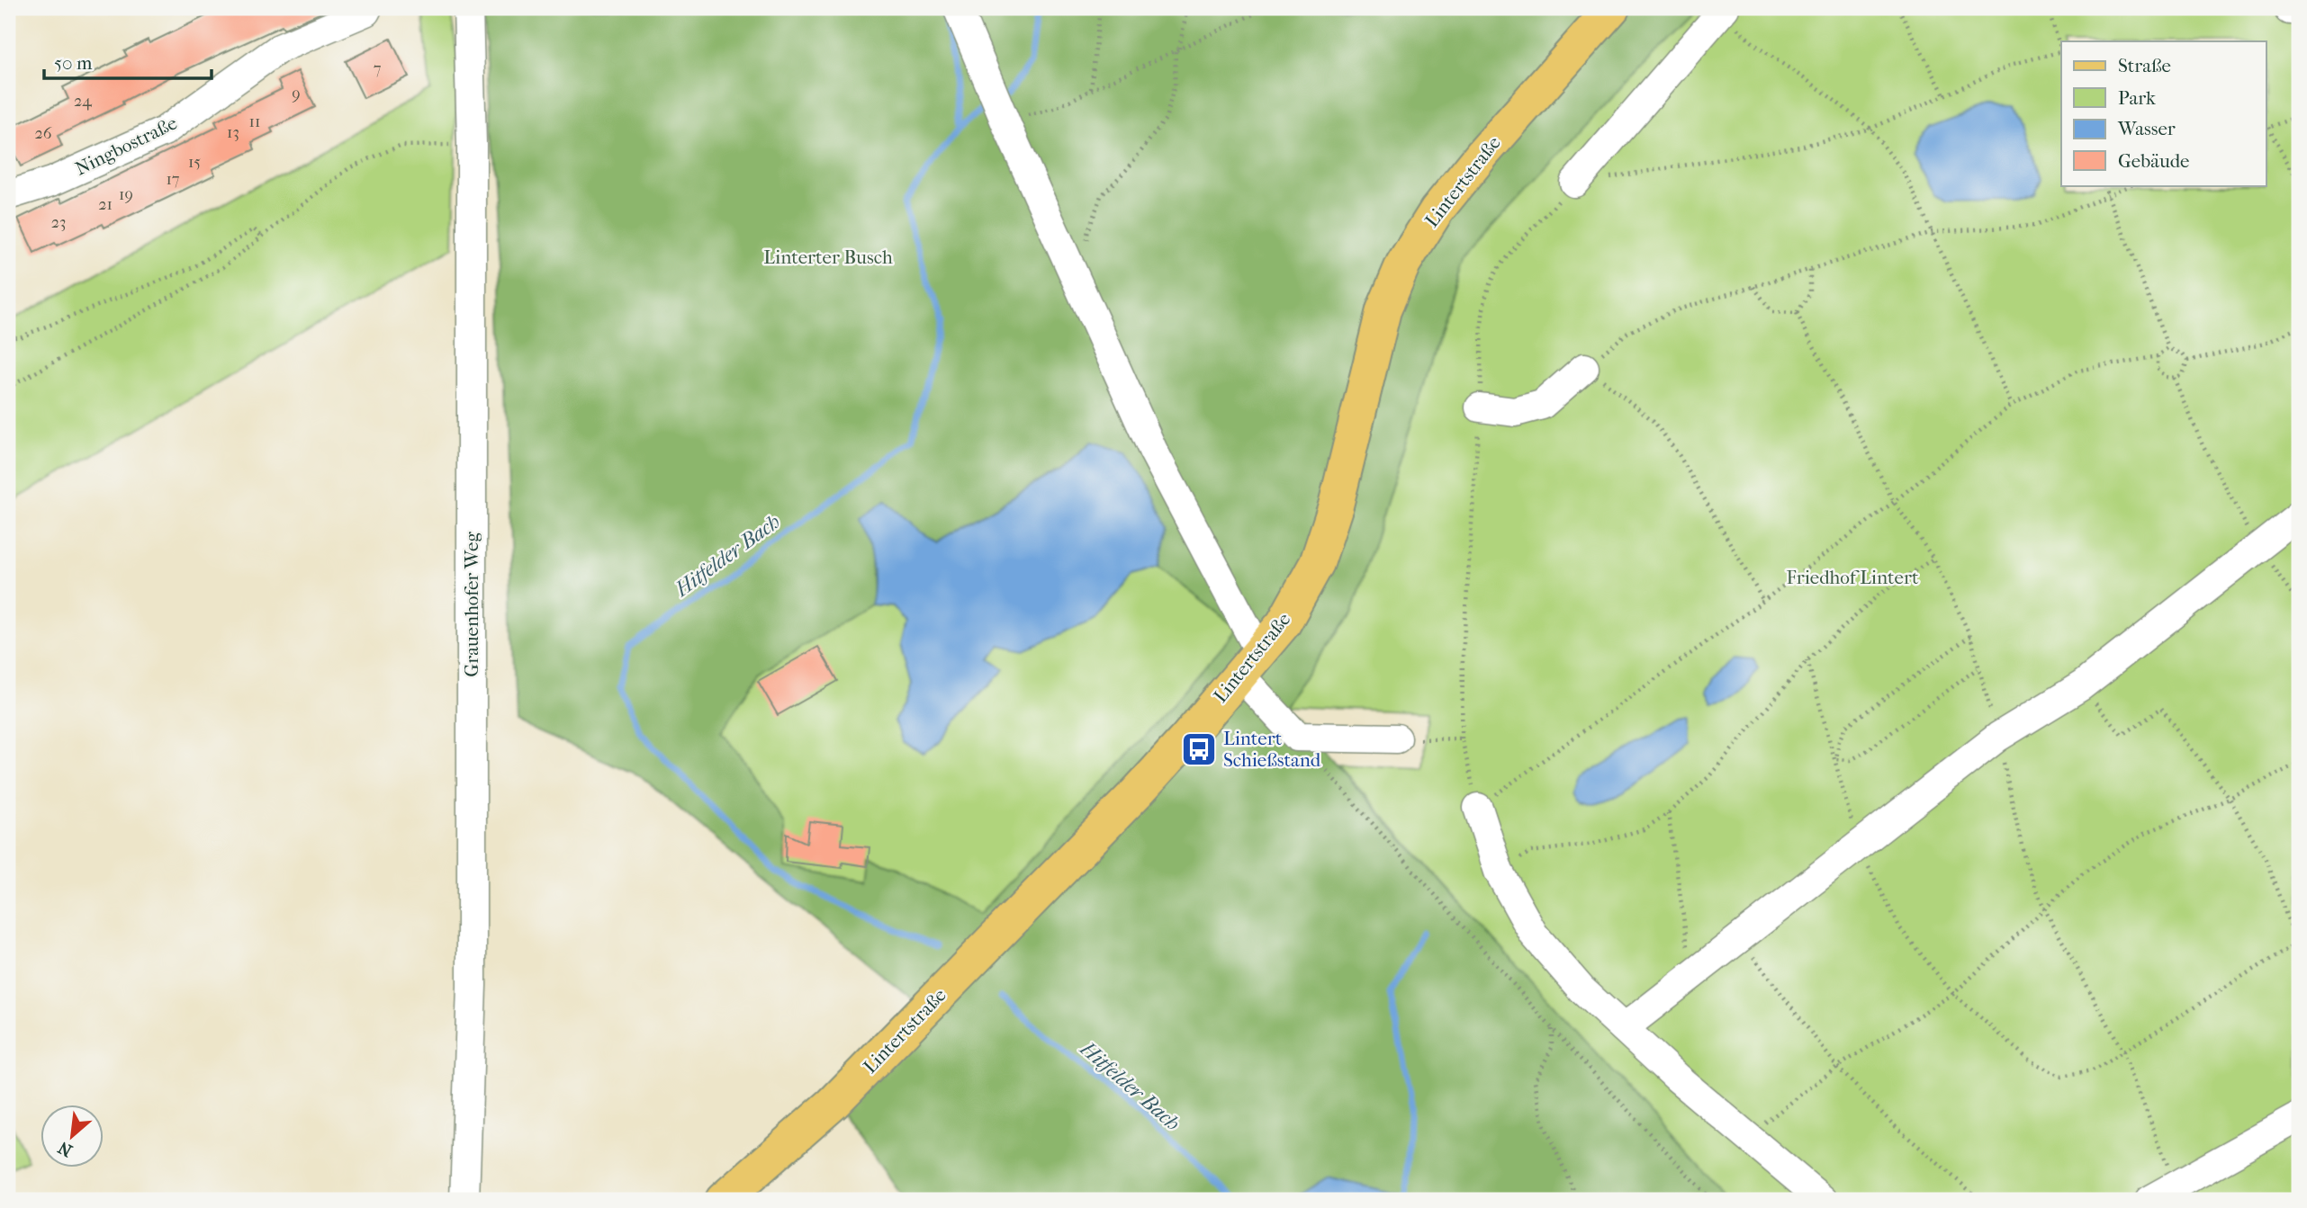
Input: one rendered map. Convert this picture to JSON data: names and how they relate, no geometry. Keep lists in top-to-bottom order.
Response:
{
  "streets": {
    "main road": ["Lintertstraße"],
    "street": ["Ningbostraße", "Grauenhofer Weg"]
  },
  "water": ["Hitfelder Bach"],
  "parks": ["Linterter Busch", "Friedhof Lintert"],
  "places": {
    "bus stop": ["Lintert Schießstand"]
  },
  "house_numbers": [
    "7",
    "9",
    "24",
    "11",
    "13",
    "26",
    "15",
    "17",
    "19",
    "21",
    "23"
  ],
  "legend": [
    "Straße",
    "Park",
    "Wasser",
    "Gebäude"
  ],
  "scale_bar": "50 m",
  "north": "bottom left"
}
